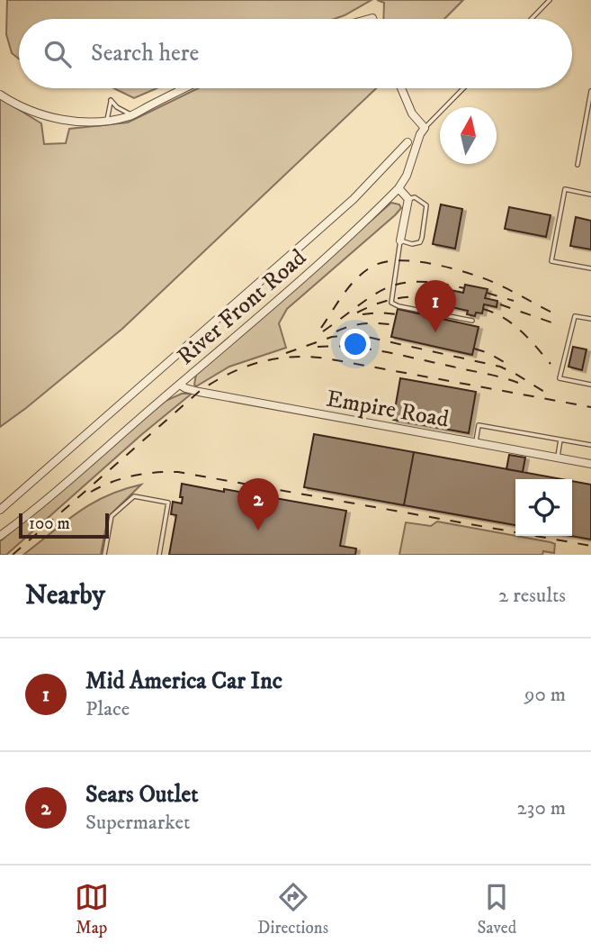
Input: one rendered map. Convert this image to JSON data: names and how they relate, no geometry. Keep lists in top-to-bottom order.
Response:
{
  "streets": {
    "street": ["River Front Road", "Empire Road"]
  },
  "crossings": [
    ["River Front Road", "Empire Road"]
  ],
  "scale_bar": "100 m",
  "north": "top",
  "page": {
    "search": "Search here",
    "pins": ["1", "2"],
    "scale": "100 m",
    "heading": ["Nearby", "2 results"],
    "list": [
      {
        "mark": "1",
        "name": "Mid America Car Inc",
        "note": "Place",
        "value": "90 m"
      },
      {
        "mark": "2",
        "name": "Sears Outlet",
        "note": "Supermarket",
        "value": "230 m"
      }
    ],
    "nav": ["Map", "Directions", "Saved"]
  }
}
